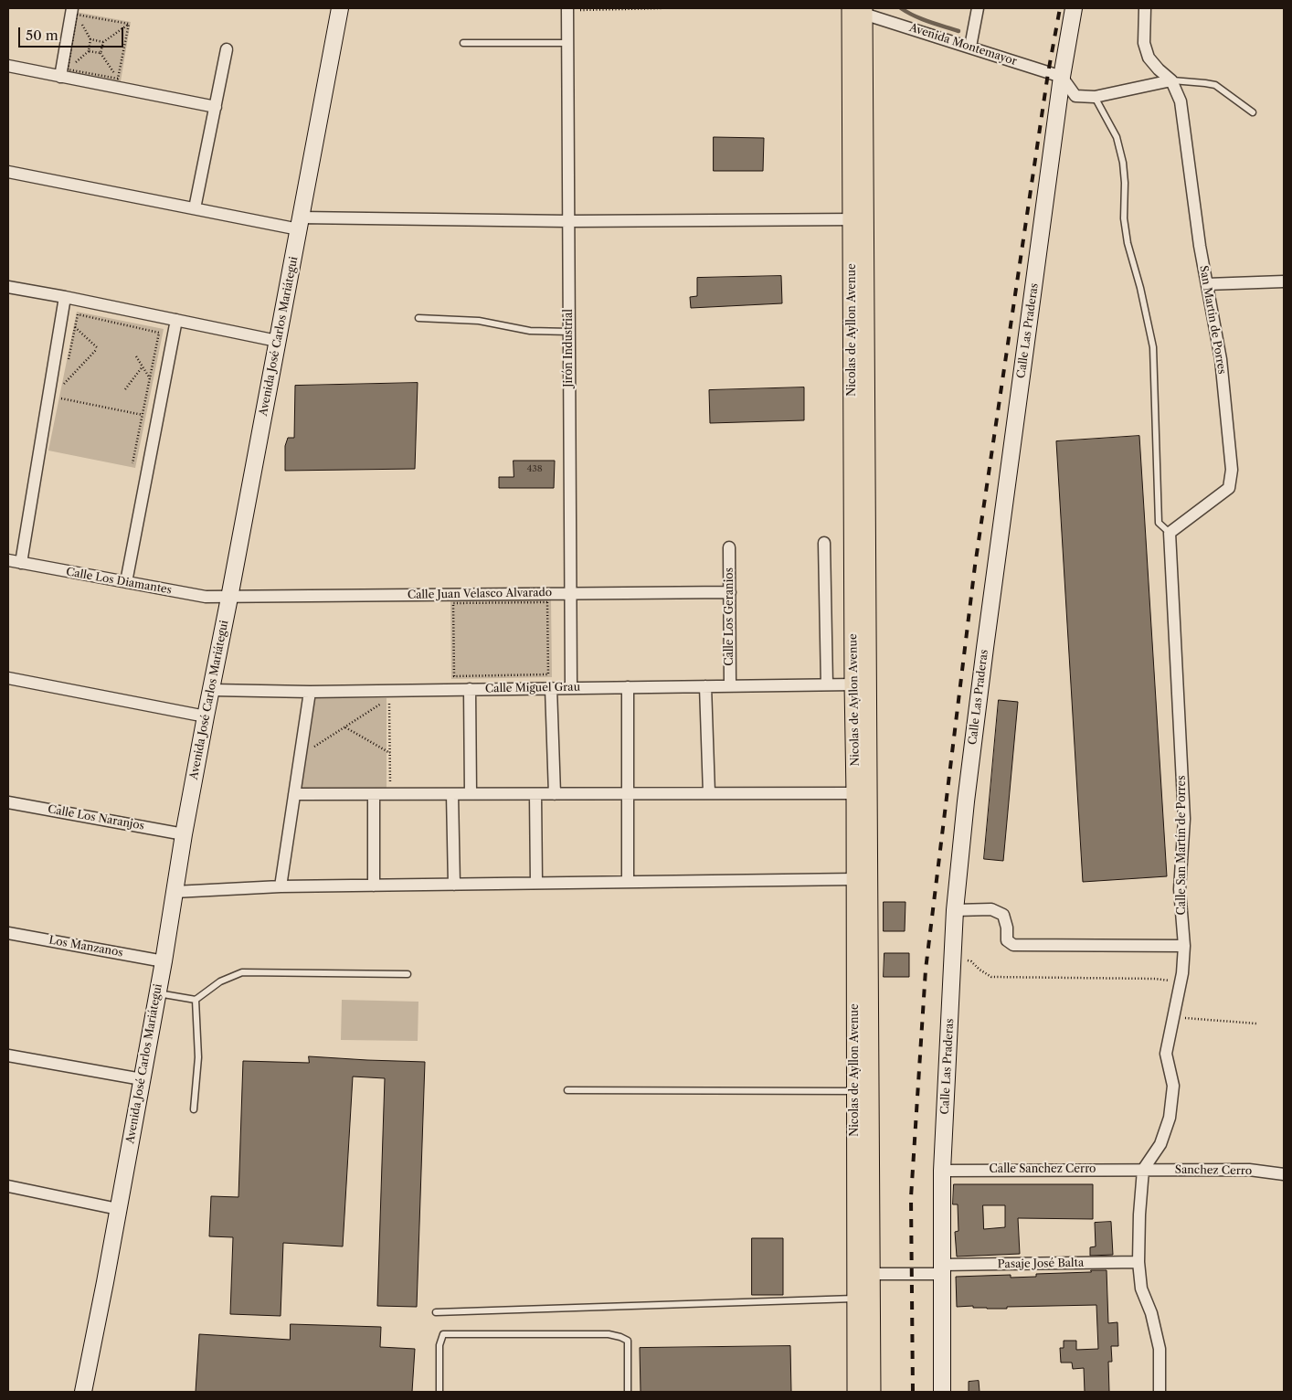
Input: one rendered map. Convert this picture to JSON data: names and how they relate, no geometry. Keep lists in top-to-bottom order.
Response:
{
  "streets": {
    "main road": ["Nicolas de Ayllon Avenue"],
    "street": [
      "Avenida Montemayor",
      "San Martin de Porres",
      "Calle Las Praderas",
      "Avenida José Carlos Mariátegui",
      "Jirón Industrial",
      "Calle Los Diamantes",
      "Calle Juan Velasco Alvarado",
      "Calle Los Geranios",
      "Calle Miguel Grau",
      "Calle Los Naranjos",
      "Calle San Martín de Porres",
      "Los Manzanos",
      "Calle Sanchez Cerro",
      "Sanchez Cerro",
      "Pasaje José Balta"
    ]
  },
  "crossings": [
    ["Avenida Montemayor", "Nicolas de Ayllon Avenue"],
    ["Avenida Montemayor", "Calle Las Praderas"],
    ["San Martin de Porres", "Calle San Martín de Porres"],
    ["Nicolas de Ayllon Avenue", "Calle Miguel Grau"],
    ["Nicolas de Ayllon Avenue", "Pasaje José Balta"],
    ["Calle Las Praderas", "Calle Sanchez Cerro"],
    ["Calle Las Praderas", "Pasaje José Balta"],
    ["Avenida José Carlos Mariátegui", "Calle Los Diamantes"],
    ["Avenida José Carlos Mariátegui", "Calle Juan Velasco Alvarado"],
    ["Avenida José Carlos Mariátegui", "Calle Miguel Grau"],
    ["Avenida José Carlos Mariátegui", "Calle Los Naranjos"],
    ["Avenida José Carlos Mariátegui", "Los Manzanos"],
    ["Jirón Industrial", "Calle Juan Velasco Alvarado"],
    ["Jirón Industrial", "Calle Miguel Grau"],
    ["Calle Los Diamantes", "Calle Juan Velasco Alvarado"],
    ["Calle Juan Velasco Alvarado", "Calle Los Geranios"],
    ["Calle Los Geranios", "Calle Miguel Grau"],
    ["Calle San Martín de Porres", "Calle Sanchez Cerro"],
    ["Calle San Martín de Porres", "Sanchez Cerro"],
    ["Calle San Martín de Porres", "Pasaje José Balta"],
    ["Calle Sanchez Cerro", "Sanchez Cerro"]
  ],
  "house_numbers": ["438"],
  "scale_bar": "50 m"
}
